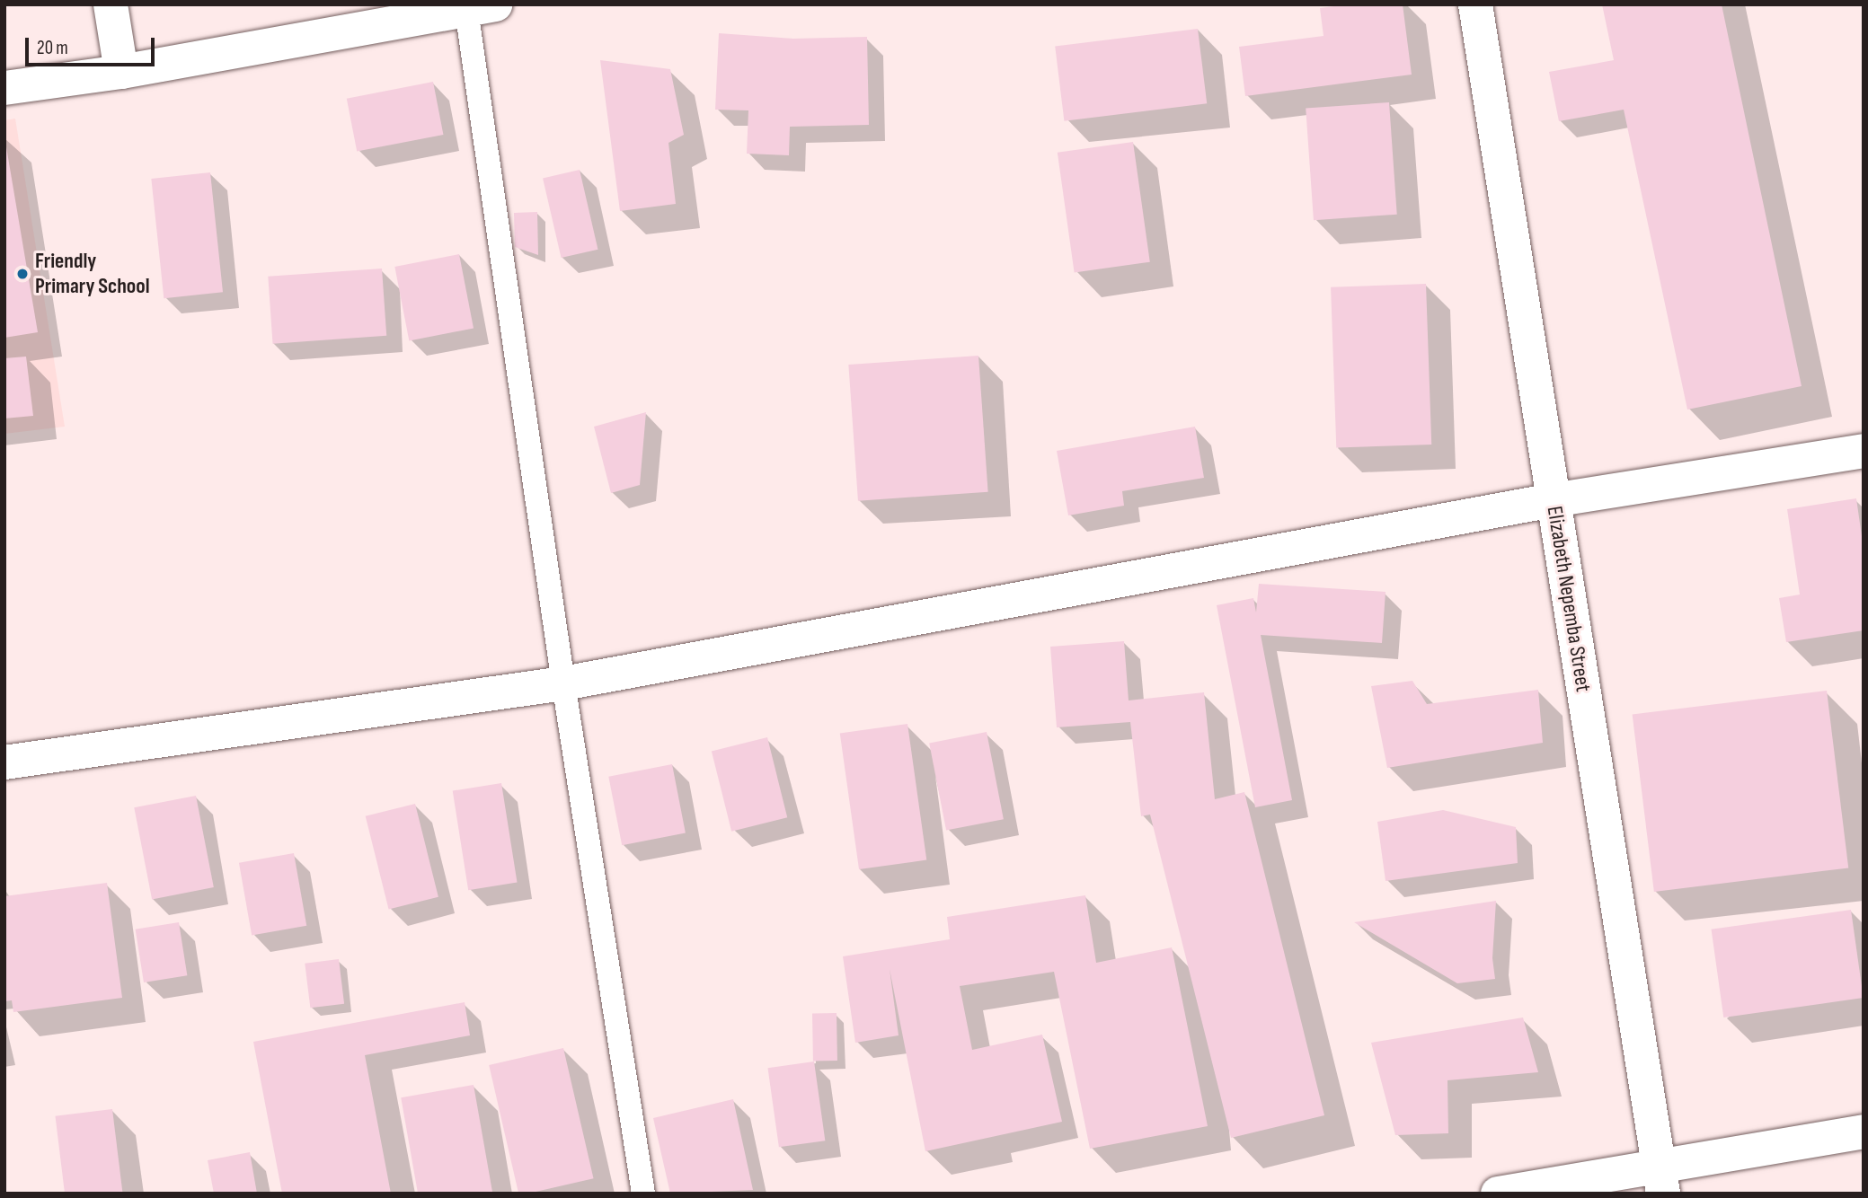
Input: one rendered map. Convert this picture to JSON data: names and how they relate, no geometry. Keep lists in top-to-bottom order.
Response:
{
  "streets": {
    "street": ["Elizabeth Nepemba Street"]
  },
  "places": ["Friendly Primary School"],
  "scale_bar": "20 m"
}
